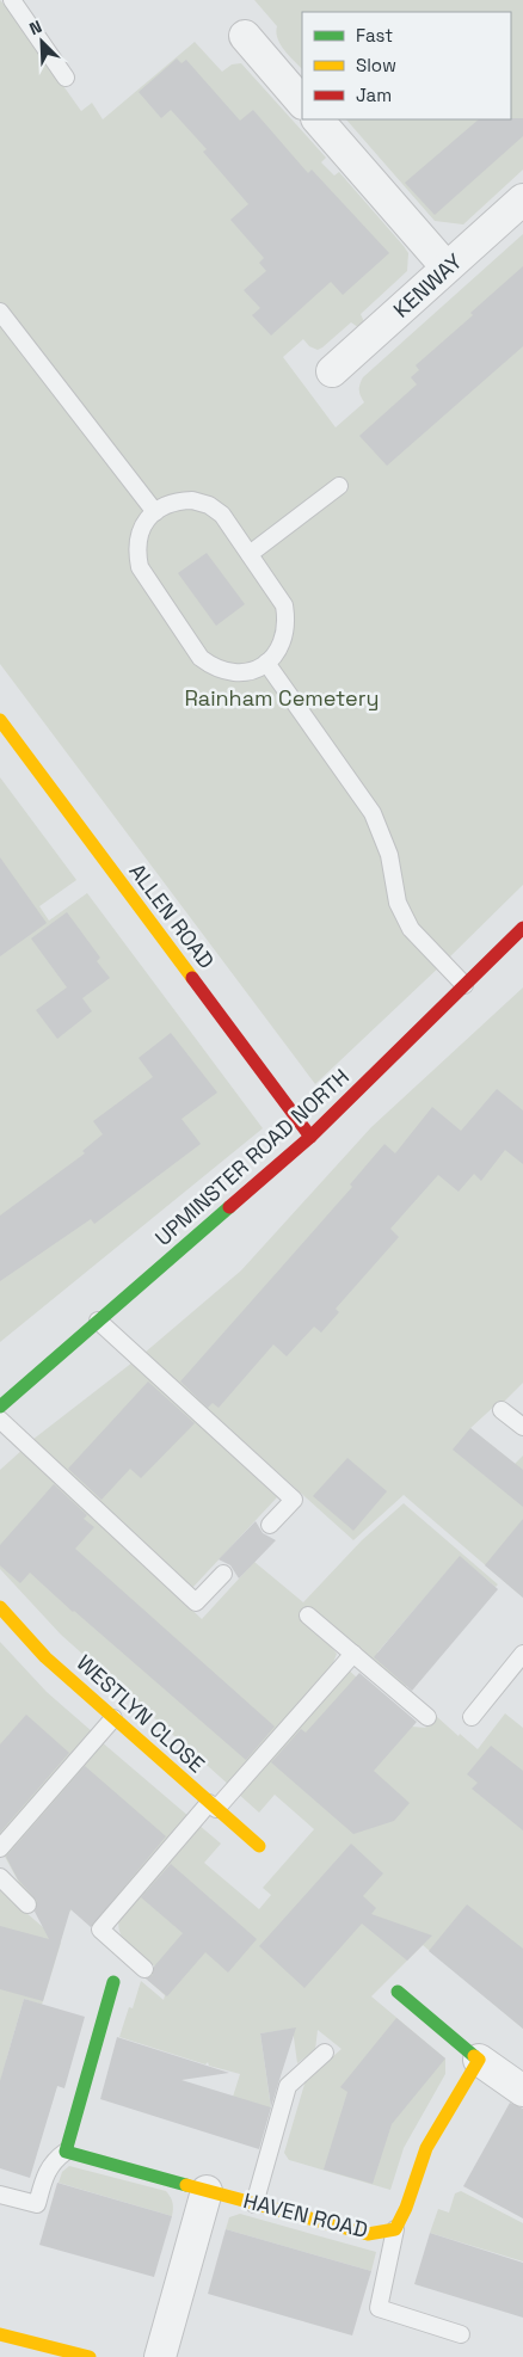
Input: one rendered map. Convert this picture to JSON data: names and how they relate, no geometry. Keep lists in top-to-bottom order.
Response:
{
  "streets": {
    "street": [
      "KENWAY",
      "ALLEN ROAD",
      "UPMINSTER ROAD NORTH",
      "WESTLYN CLOSE",
      "HAVEN ROAD"
    ]
  },
  "crossings": [
    ["ALLEN ROAD", "UPMINSTER ROAD NORTH"]
  ],
  "parks": ["Rainham Cemetery"],
  "legend": ["Fast", "Slow", "Jam"],
  "north": "top left"
}
